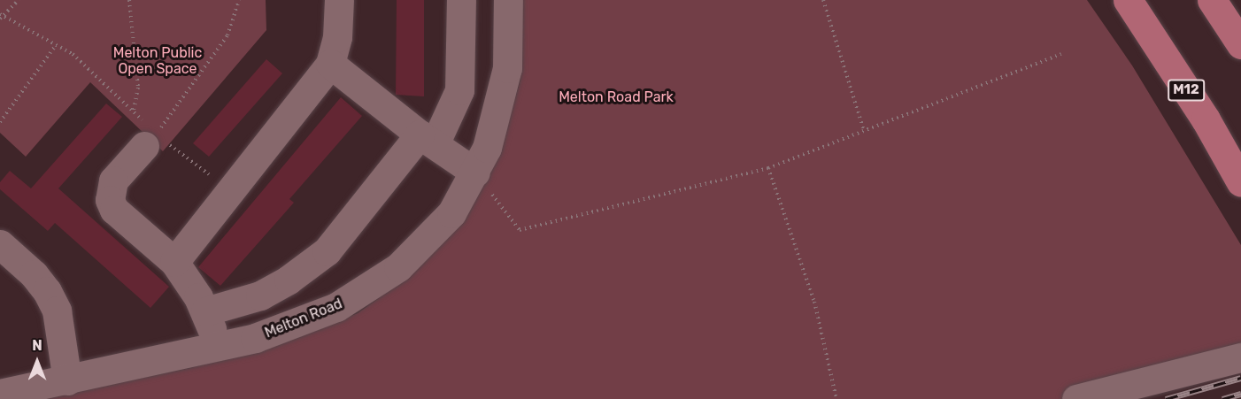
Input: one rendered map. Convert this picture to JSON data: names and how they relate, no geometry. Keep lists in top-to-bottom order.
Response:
{
  "streets": {
    "main road": ["M12"],
    "street": ["Melton Road"]
  },
  "parks": ["Melton Public Open Space", "Melton Road Park"],
  "north": "top"
}
